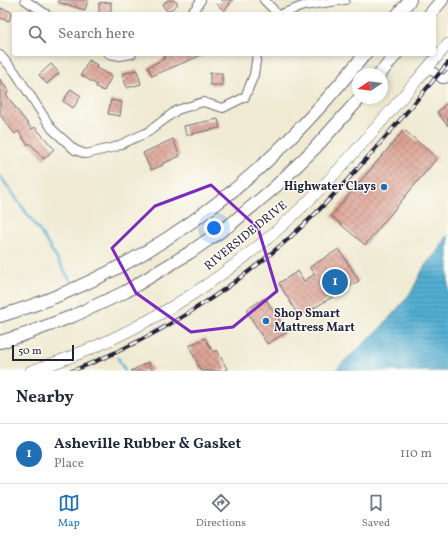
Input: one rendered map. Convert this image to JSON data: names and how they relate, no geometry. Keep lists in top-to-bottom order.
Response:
{
  "streets": {
    "main road": ["RIVERSIDE DRIVE"]
  },
  "places": ["Highwater Clays", "Shop Smart Mattress Mart"],
  "scale_bar": "50 m",
  "north": "left",
  "page": {
    "search": "Search here",
    "pins": "1",
    "scale": "50 m",
    "heading": "Nearby",
    "list": [
      {
        "mark": "1",
        "name": "Asheville Rubber & Gasket",
        "note": "Place",
        "value": "110 m"
      }
    ],
    "nav": ["Map", "Directions", "Saved"]
  }
}
